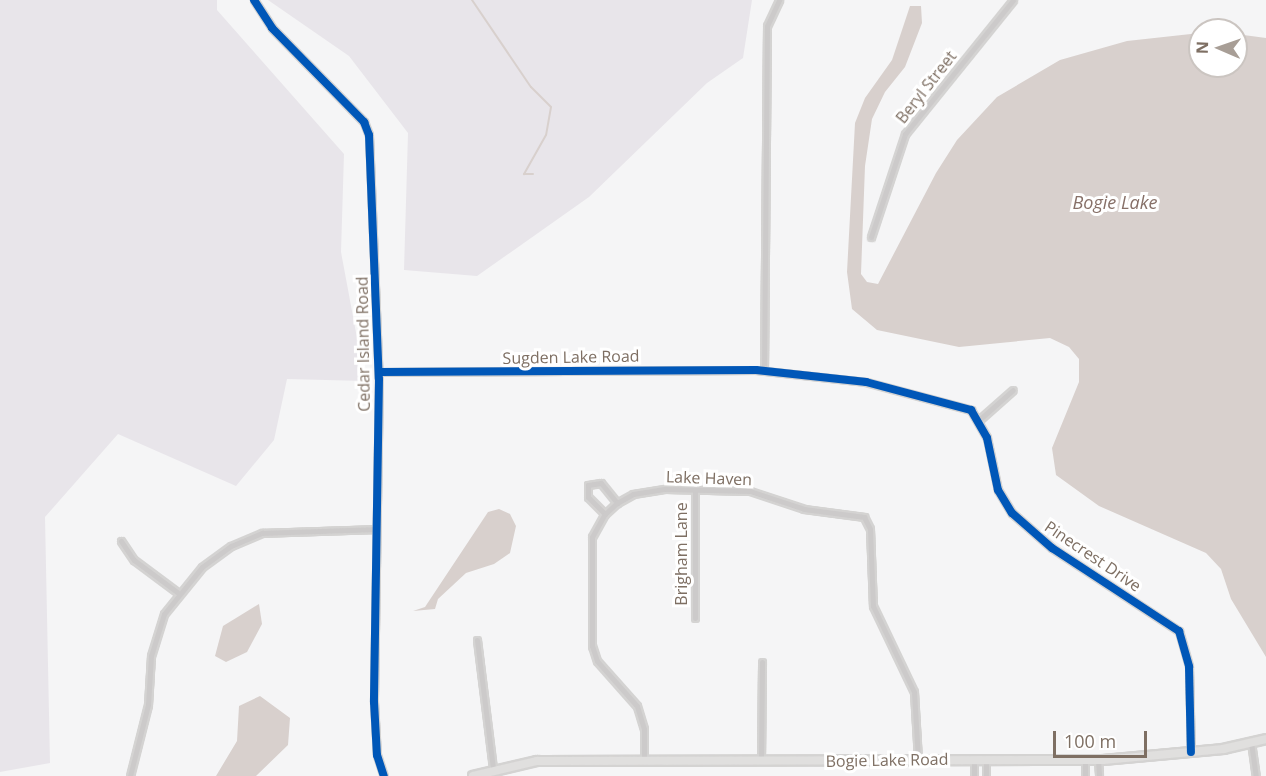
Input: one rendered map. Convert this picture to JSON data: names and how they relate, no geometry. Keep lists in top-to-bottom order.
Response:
{
  "streets": {
    "main road": ["Bogie Lake Road"],
    "street": [
      "Beryl Street",
      "Cedar Island Road",
      "Sugden Lake Road",
      "Lake Haven",
      "Brigham Lane",
      "Pinecrest Drive"
    ]
  },
  "crossings": [
    ["Cedar Island Road", "Sugden Lake Road"],
    ["Lake Haven", "Brigham Lane"],
    ["Lake Haven", "Bogie Lake Road"],
    ["Pinecrest Drive", "Bogie Lake Road"]
  ],
  "water": ["Bogie Lake"],
  "scale_bar": "100 m",
  "north": "left"
}
